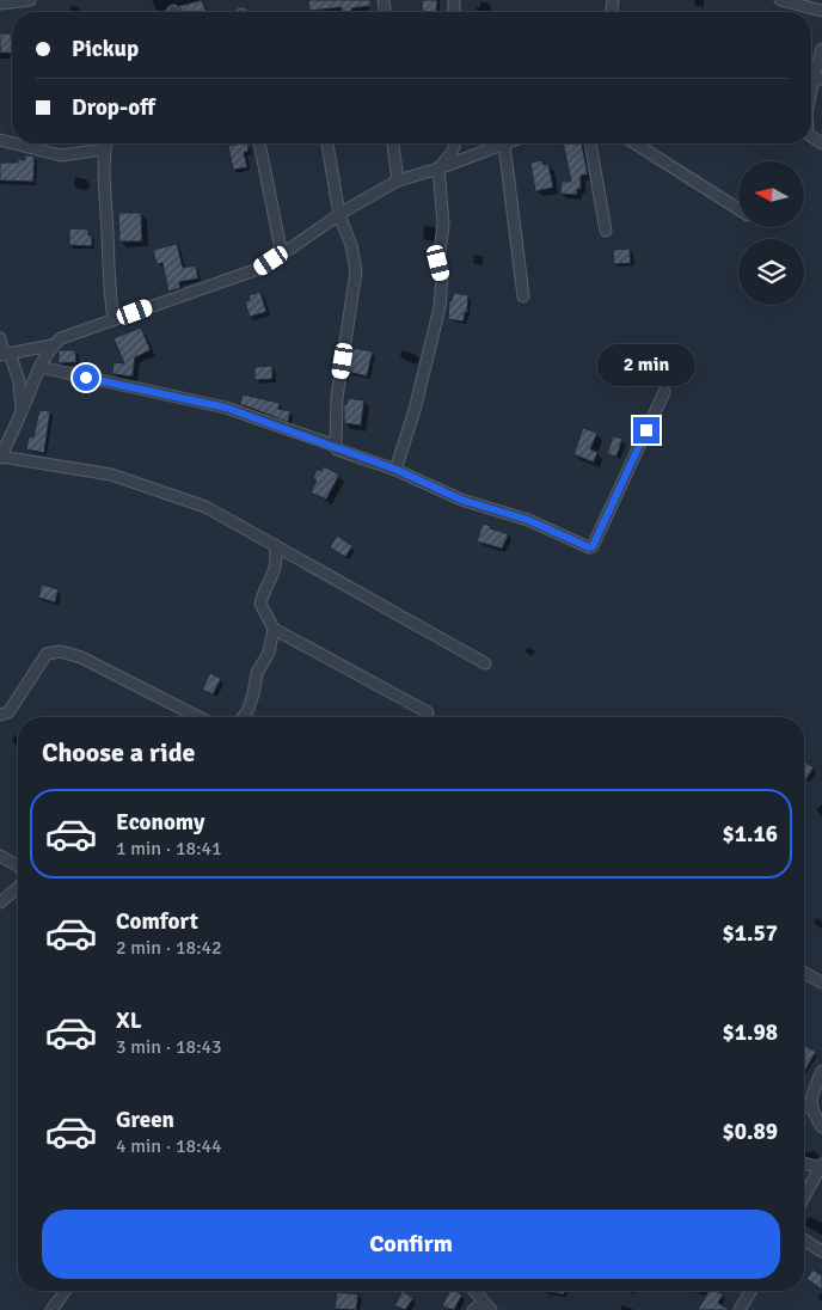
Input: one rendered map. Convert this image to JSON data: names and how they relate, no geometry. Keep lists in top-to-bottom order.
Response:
{
  "north": "left",
  "page": {
    "banner": ["Pickup", "Drop-off"],
    "bubble": "2 min",
    "heading": "Choose a ride",
    "list": [
      {
        "name": "Economy",
        "note": "1 min · 18:41",
        "value": "$1.16"
      },
      {
        "name": "Comfort",
        "note": "2 min · 18:42",
        "value": "$1.57"
      },
      {
        "name": "XL",
        "note": "3 min · 18:43",
        "value": "$1.98"
      },
      {
        "name": "Green",
        "note": "4 min · 18:44",
        "value": "$0.89"
      }
    ],
    "buttons": "Confirm"
  }
}
